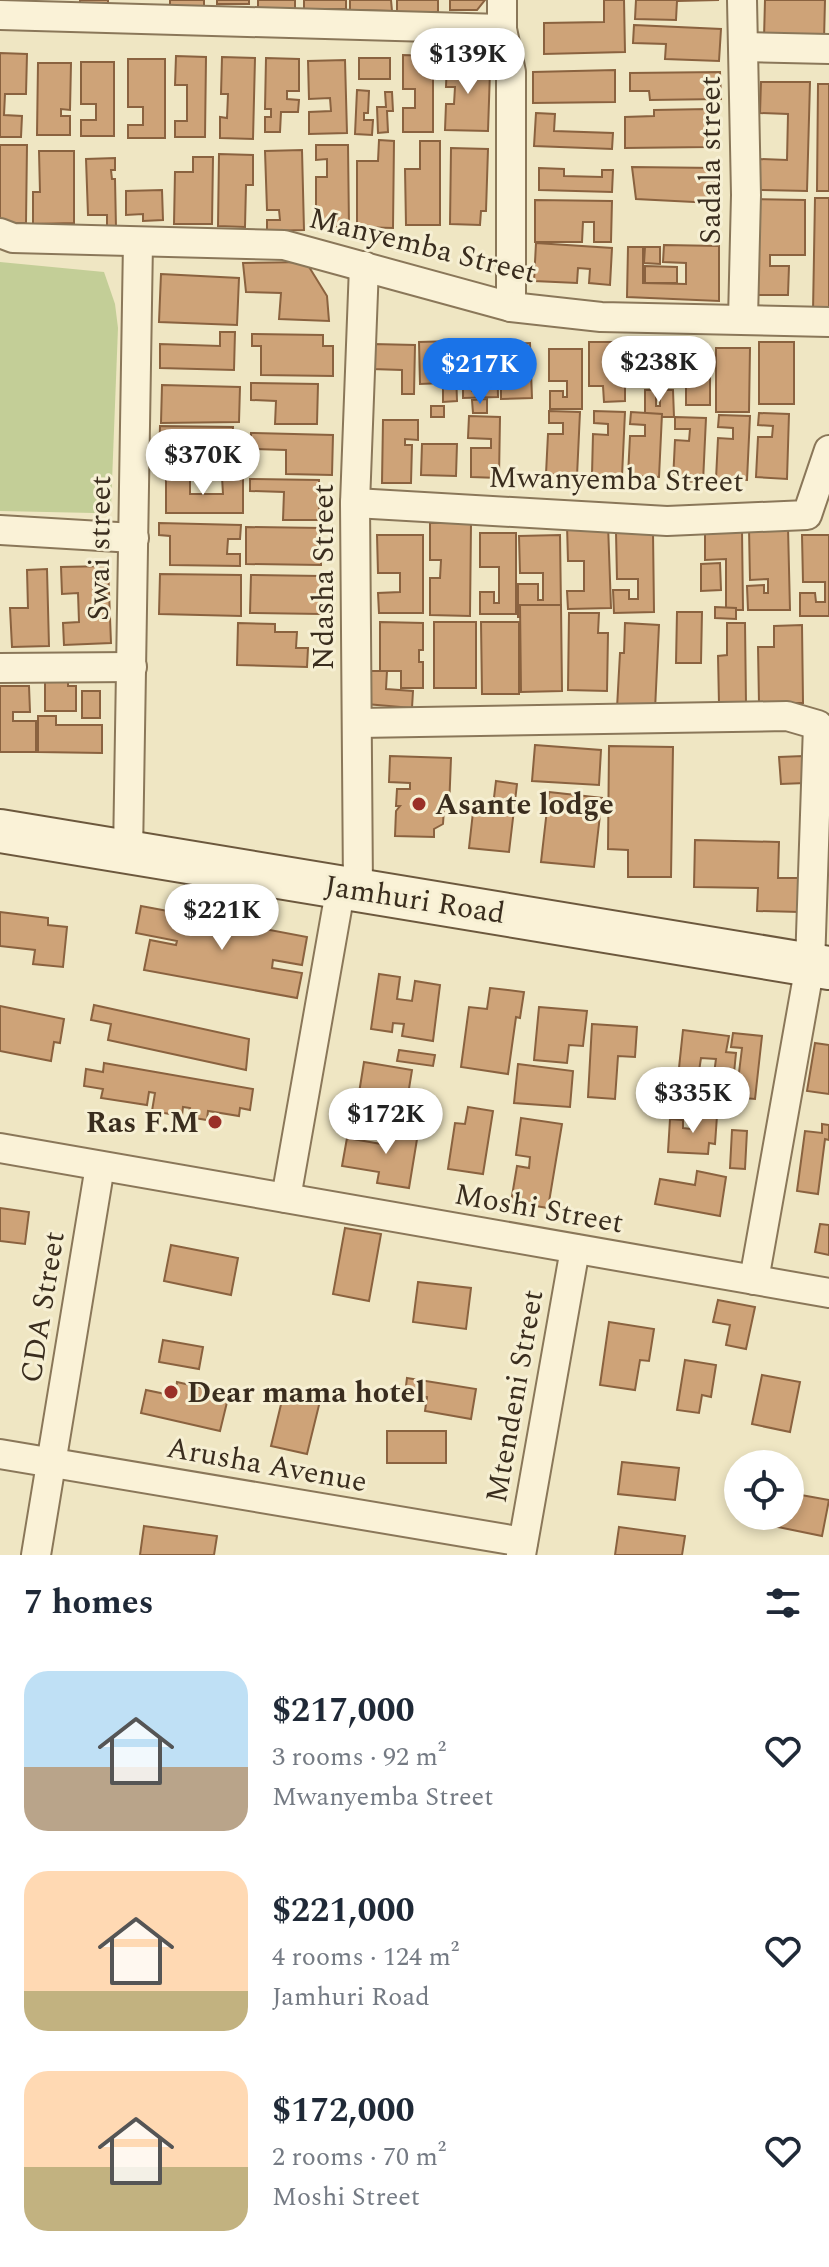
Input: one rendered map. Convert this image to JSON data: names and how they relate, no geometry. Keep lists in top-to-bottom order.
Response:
{
  "streets": {
    "main road": ["Jamhuri Road"],
    "street": [
      "Sadala street",
      "Manyemba Street",
      "Mwanyemba Street",
      "Swai street",
      "Ndasha Street",
      "Moshi Street",
      "CDA Street",
      "Mtendeni Street",
      "Arusha Avenue"
    ]
  },
  "crossings": [
    ["Sadala street", "Manyemba Street"],
    ["Manyemba Street", "Swai street"],
    ["Manyemba Street", "Ndasha Street"],
    ["Mwanyemba Street", "Ndasha Street"],
    ["Swai street", "Jamhuri Road"],
    ["Ndasha Street", "Jamhuri Road"],
    ["Ndasha Street", "Moshi Street"],
    ["Moshi Street", "CDA Street"],
    ["Moshi Street", "Mtendeni Street"],
    ["CDA Street", "Arusha Avenue"],
    ["Mtendeni Street", "Arusha Avenue"]
  ],
  "places": ["Asante lodge", "Ras F.M", "Dear mama hotel"],
  "page": {
    "price": [
      "$139K",
      "$238K",
      "$217K",
      "$370K",
      "$221K",
      "$335K",
      "$172K"
    ],
    "heading": "7 homes",
    "list": [
      {
        "name": "$217,000",
        "note": "3 rooms · 92 m² · Mwanyemba Street"
      },
      {
        "name": "$221,000",
        "note": "4 rooms · 124 m² · Jamhuri Road"
      },
      {
        "name": "$172,000",
        "note": "2 rooms · 70 m² · Moshi Street"
      }
    ]
  }
}
